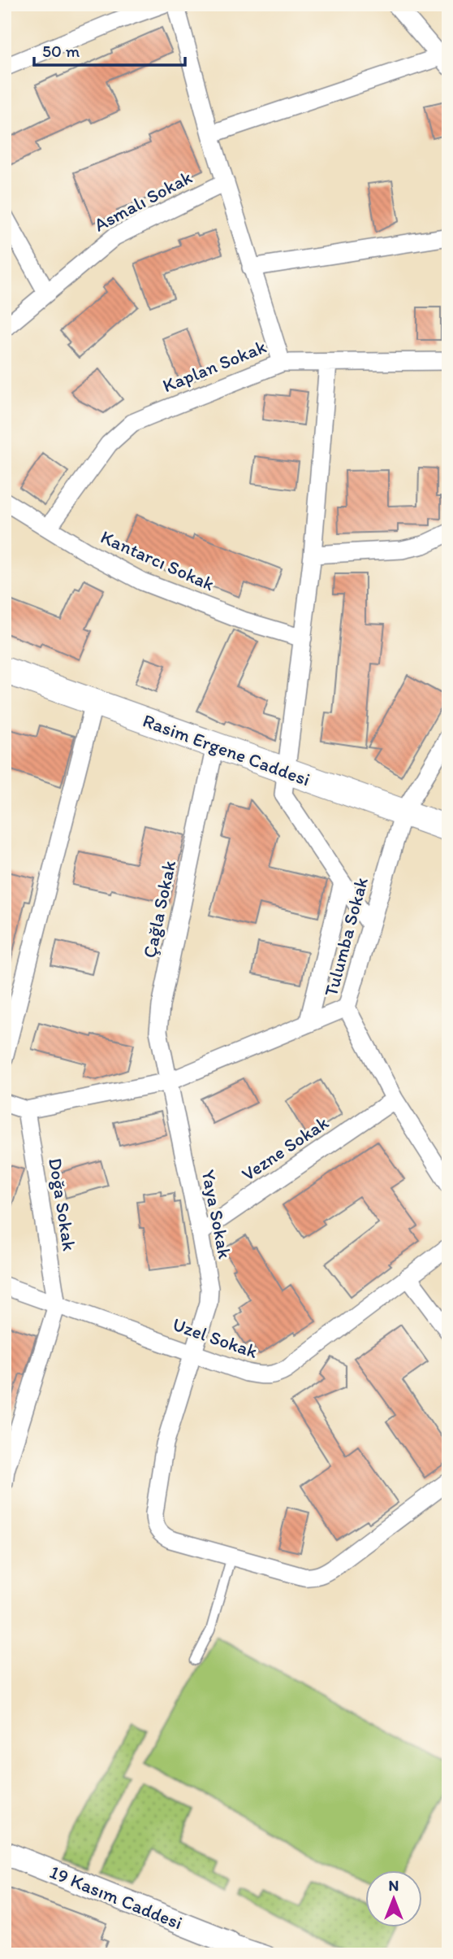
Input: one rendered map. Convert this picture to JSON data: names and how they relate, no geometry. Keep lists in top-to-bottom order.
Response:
{
  "streets": {
    "main road": ["Rasim Ergene Caddesi"],
    "street": [
      "Asmalı Sokak",
      "Kaplan Sokak",
      "Kantarcı Sokak",
      "Çağla Sokak",
      "Tulumba Sokak",
      "Vezne Sokak",
      "Doğa Sokak",
      "Yaya Sokak",
      "Uzel Sokak",
      "19 Kasım Caddesi"
    ]
  },
  "crossings": [
    ["Kaplan Sokak", "Kantarcı Sokak"],
    ["Rasim Ergene Caddesi", "Çağla Sokak"],
    ["Rasim Ergene Caddesi", "Tulumba Sokak"],
    ["Çağla Sokak", "Yaya Sokak"],
    ["Tulumba Sokak", "Vezne Sokak"],
    ["Vezne Sokak", "Yaya Sokak"],
    ["Doğa Sokak", "Uzel Sokak"],
    ["Yaya Sokak", "Uzel Sokak"]
  ],
  "scale_bar": "50 m",
  "north": "top"
}
